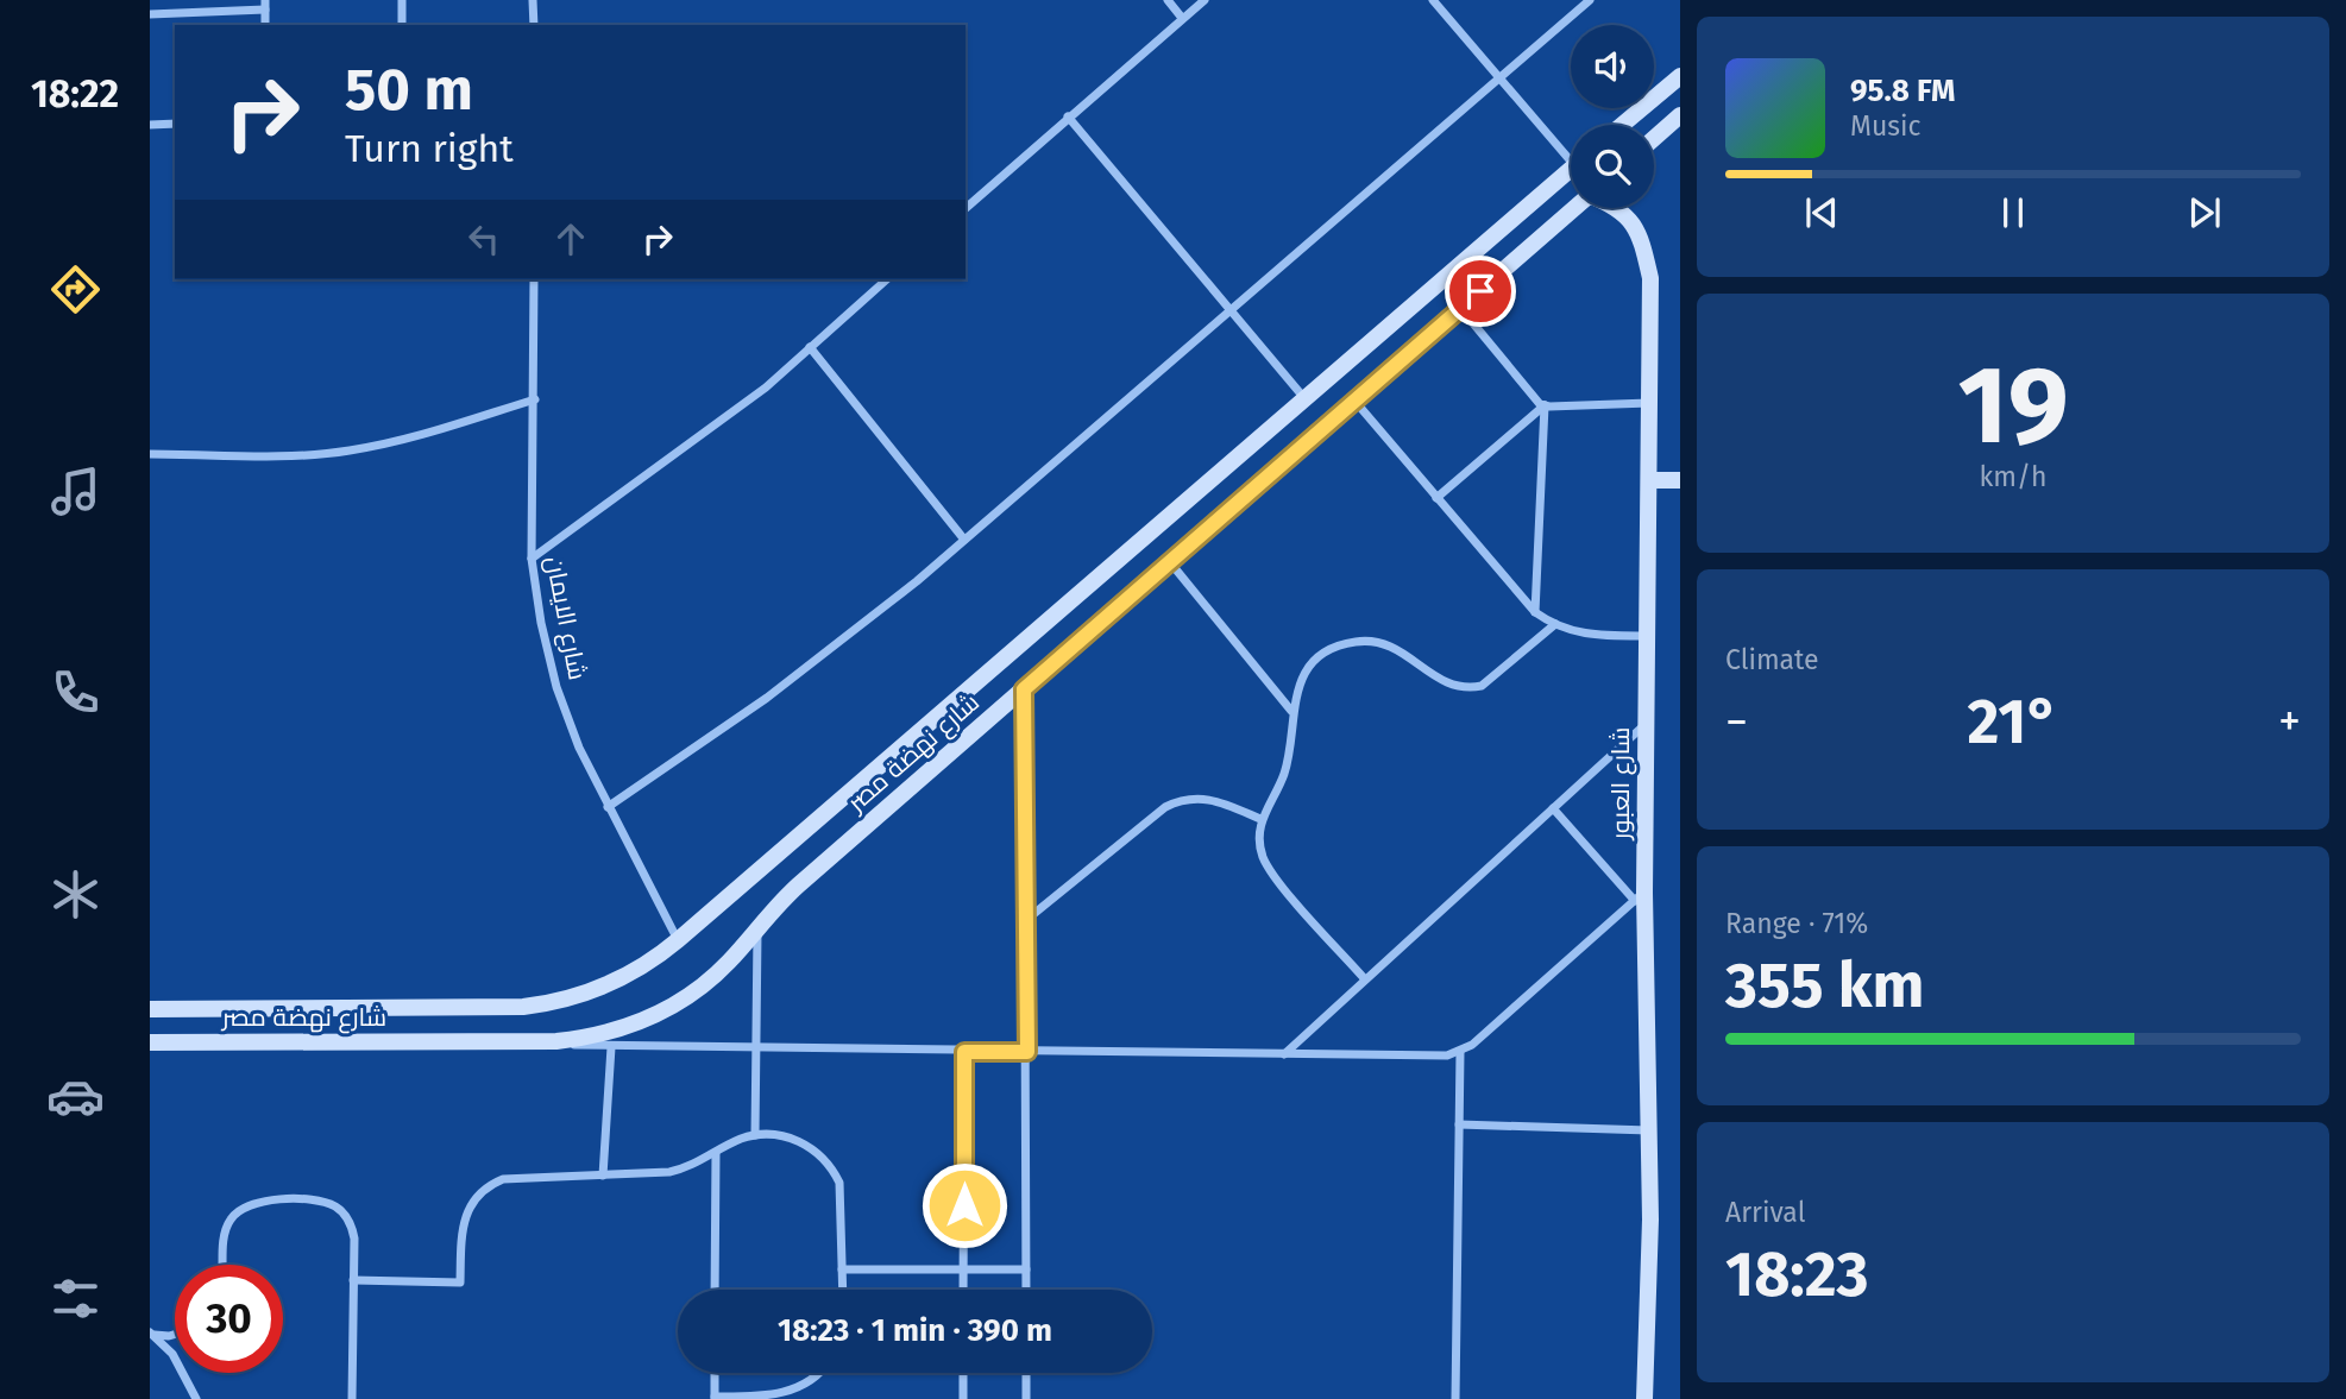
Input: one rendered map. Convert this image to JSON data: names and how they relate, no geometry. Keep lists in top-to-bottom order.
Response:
{
  "streets": {
    "street": ["شارع الايمان", "شارع نهضة مصر", "شارع العبور"]
  },
  "crossings": [
    ["شارع الايمان", "شارع نهضة مصر"]
  ],
  "page": {
    "tabs": "18:22",
    "turn": ["50 m", "Turn right"],
    "song": ["95.8 FM", "Music"],
    "tile": [
      ["19", "km/h"],
      "Climate",
      ["Range · 71%", "355 km"],
      ["Arrival", "18:23"]
    ],
    "heat": ["−", "21°", "+"],
    "limit": "30",
    "trip": "18:23 · 1 min · 390 m"
  }
}
